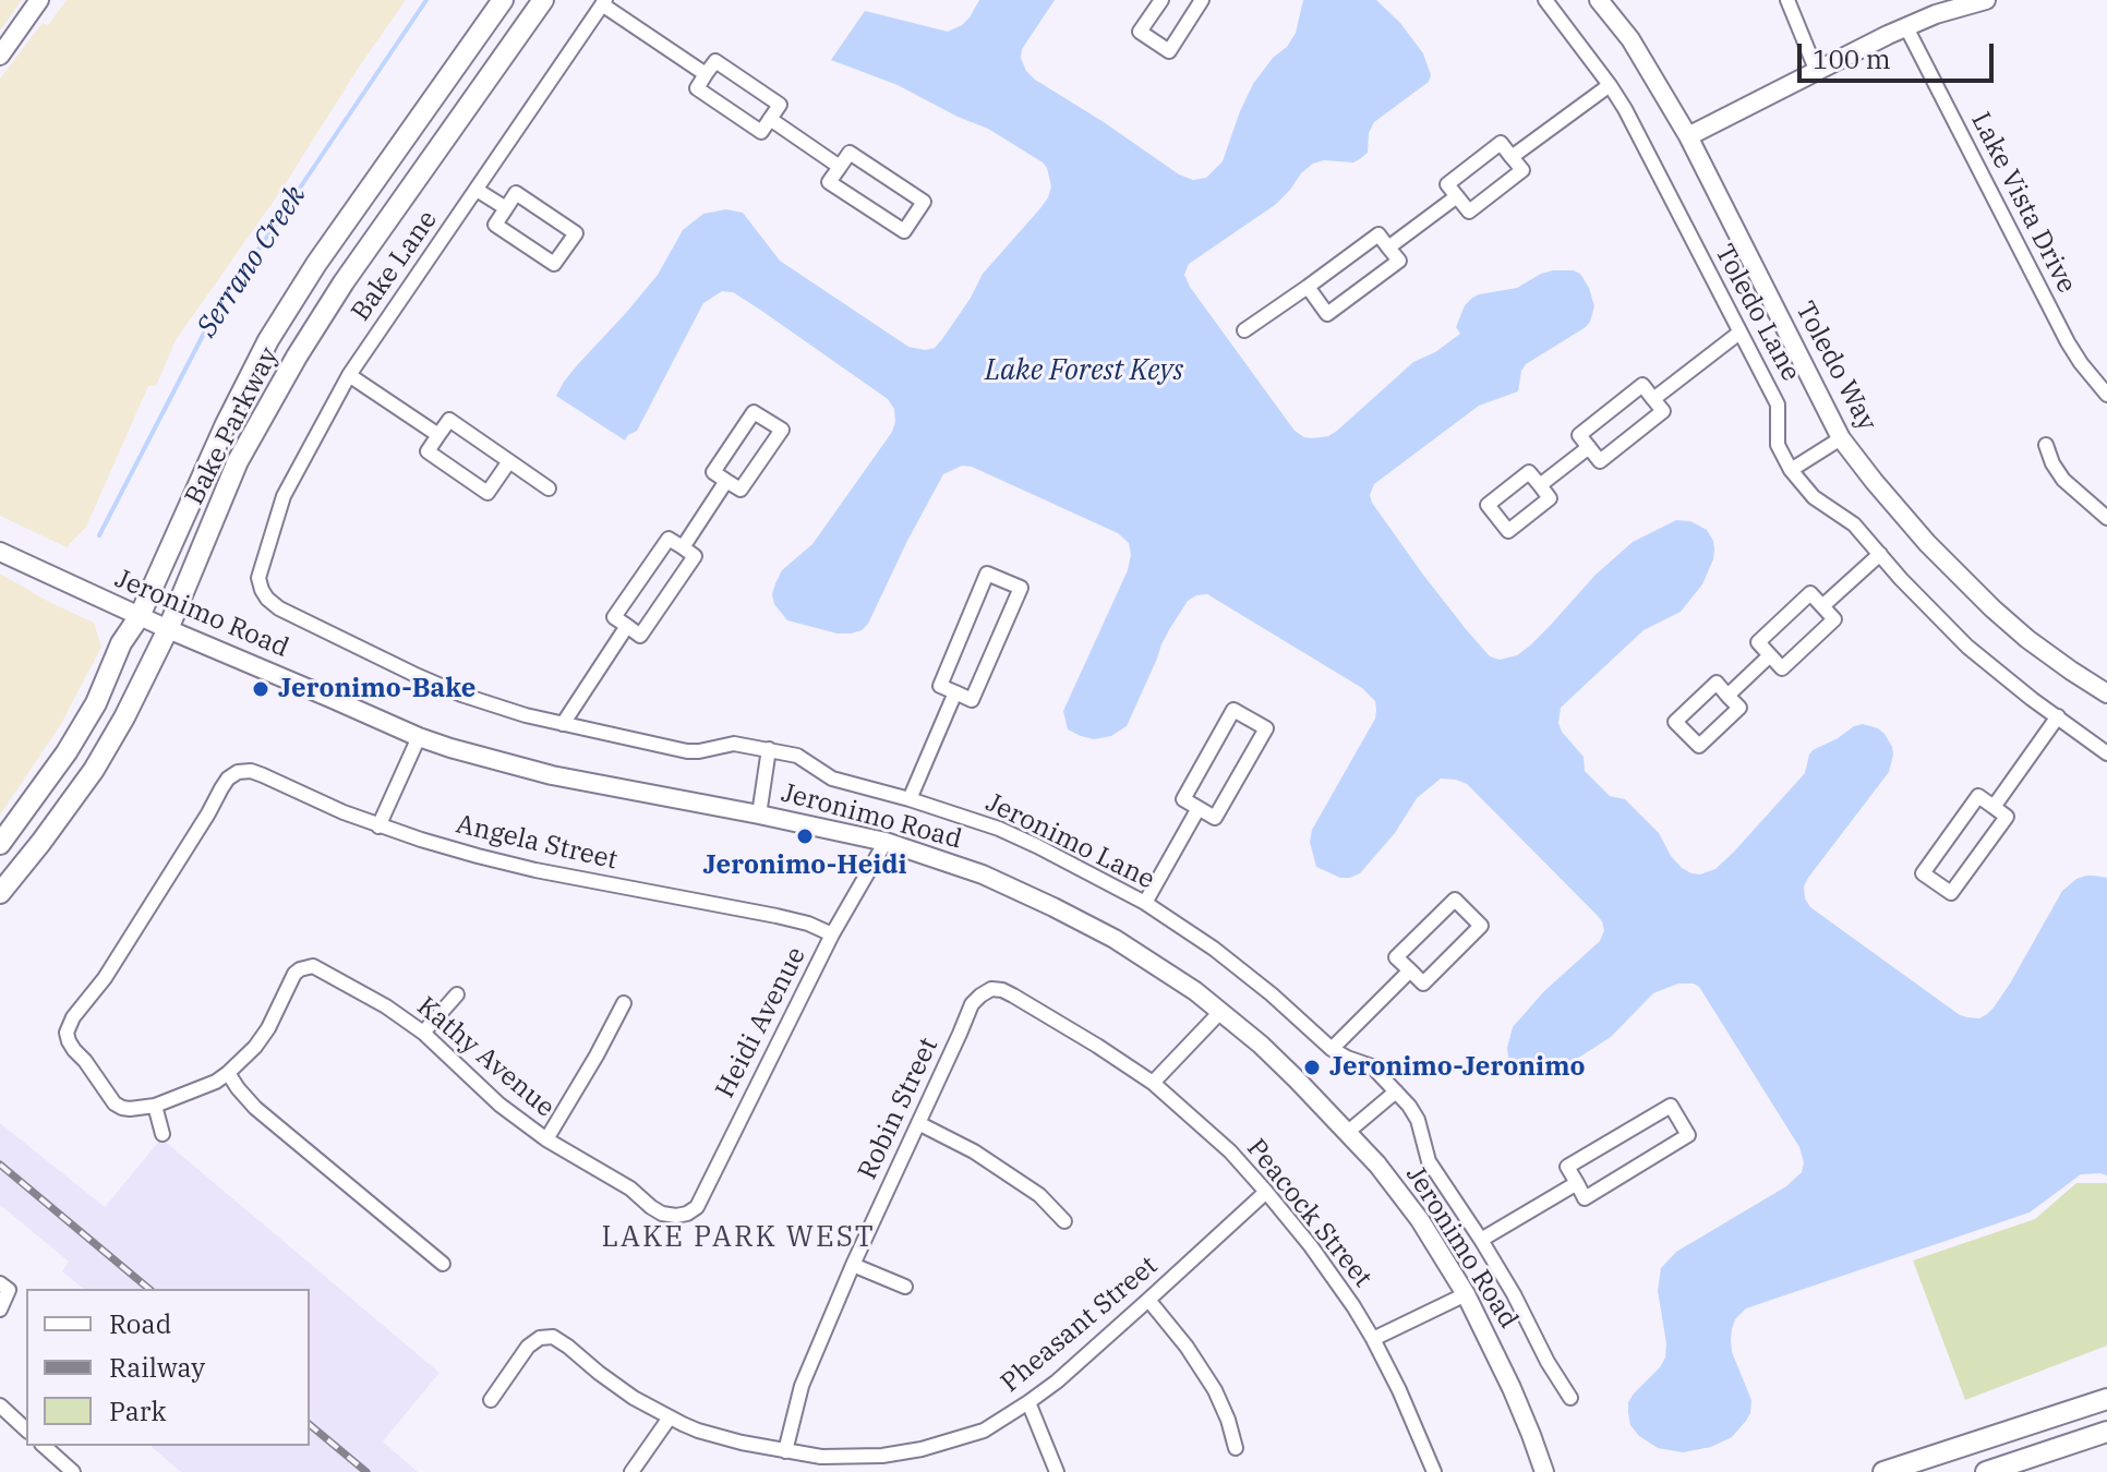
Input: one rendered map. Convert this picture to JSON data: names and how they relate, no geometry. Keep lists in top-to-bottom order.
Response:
{
  "streets": {
    "main road": ["Toledo Way", "Bake Parkway", "Jeronimo Road"],
    "street": [
      "Lake Vista Drive",
      "Bake Lane",
      "Toledo Lane",
      "Jeronimo Lane",
      "Angela Street",
      "Heidi Avenue",
      "Kathy Avenue",
      "Robin Street",
      "Peacock Street",
      "Pheasant Street"
    ]
  },
  "crossings": [
    ["Bake Lane", "Jeronimo Lane"],
    ["Bake Parkway", "Jeronimo Road"],
    ["Jeronimo Road", "Heidi Avenue"],
    ["Angela Street", "Heidi Avenue"],
    ["Heidi Avenue", "Kathy Avenue"],
    ["Robin Street", "Peacock Street"],
    ["Robin Street", "Pheasant Street"],
    ["Peacock Street", "Pheasant Street"]
  ],
  "districts": ["LAKE PARK WEST"],
  "water": ["Serrano Creek", "Lake Forest Keys"],
  "places": ["Jeronimo-Bake", "Jeronimo-Heidi", "Jeronimo-Jeronimo"],
  "legend": ["Road", "Railway", "Park"],
  "scale_bar": "100 m"
}
